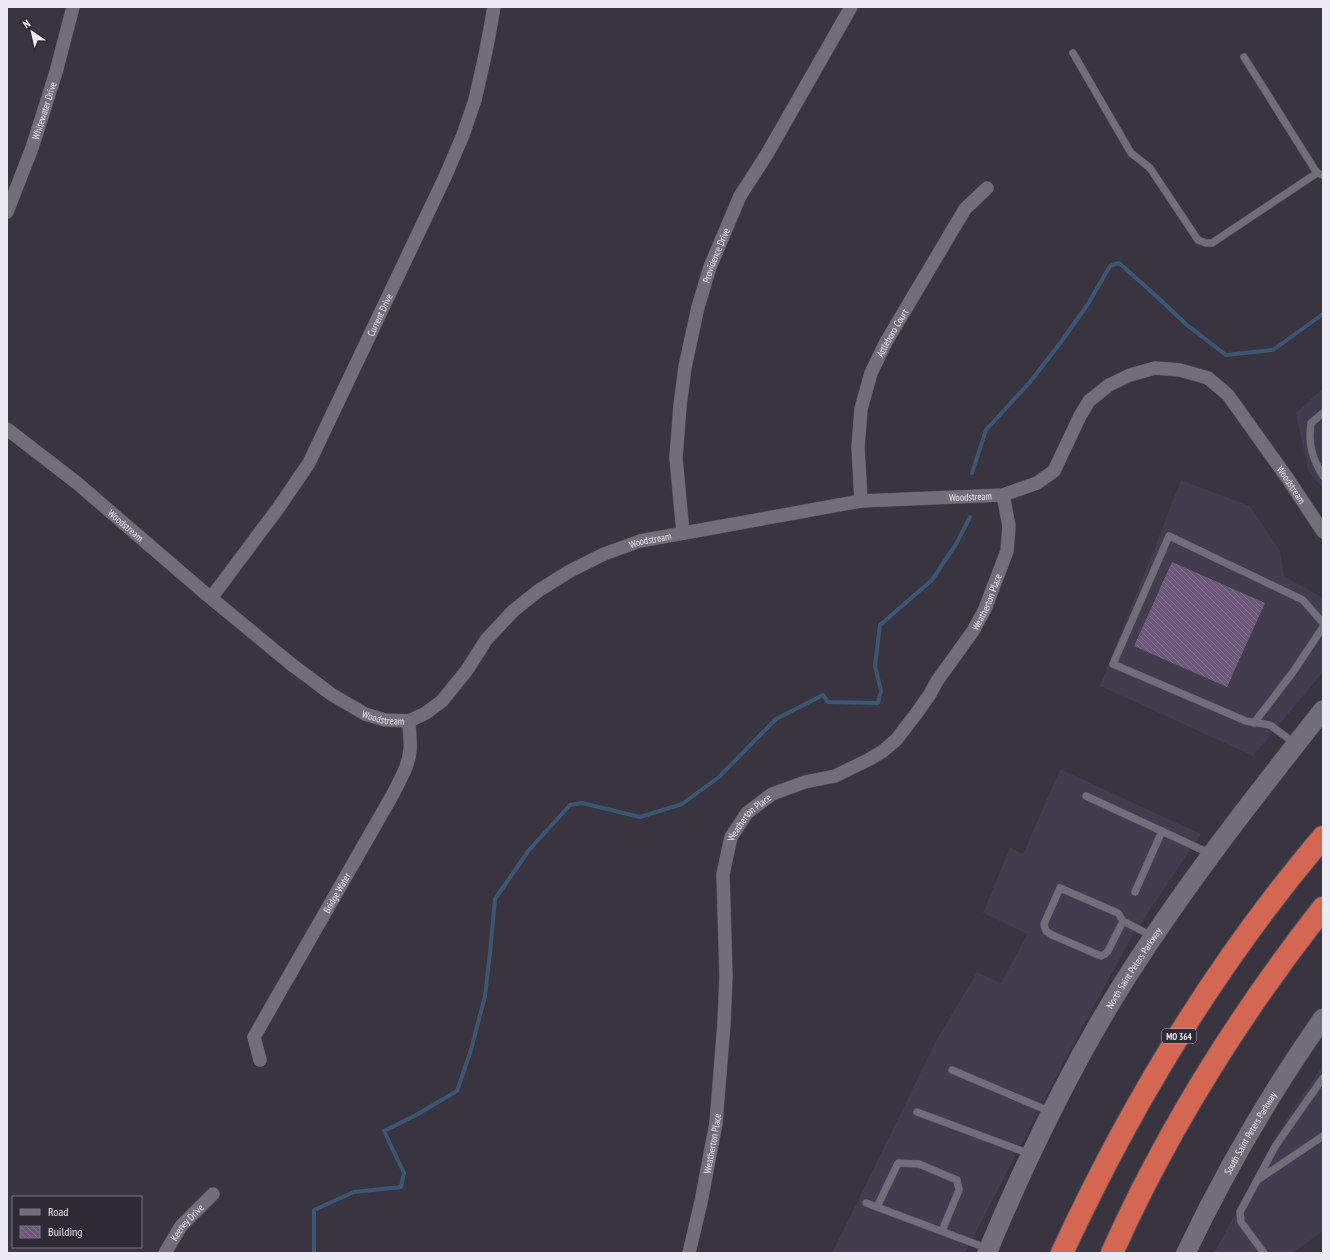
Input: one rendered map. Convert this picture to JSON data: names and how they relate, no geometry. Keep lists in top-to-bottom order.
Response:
{
  "streets": {
    "highway": ["MO 364"],
    "main road": ["North Saint Peters Parkway", "South Saint Peters Parkway"],
    "street": [
      "Whitewater Drive",
      "Providence Drive",
      "Current Drive",
      "Attleboro Court",
      "Woodstream",
      "Weatherton Place",
      "Bridge Water",
      "Keeney Drive"
    ]
  },
  "crossings": [
    ["Providence Drive", "Woodstream"],
    ["Current Drive", "Woodstream"],
    ["Attleboro Court", "Woodstream"],
    ["Woodstream", "Weatherton Place"],
    ["Woodstream", "Bridge Water"]
  ],
  "legend": ["Road", "Building"],
  "north": "top left"
}
